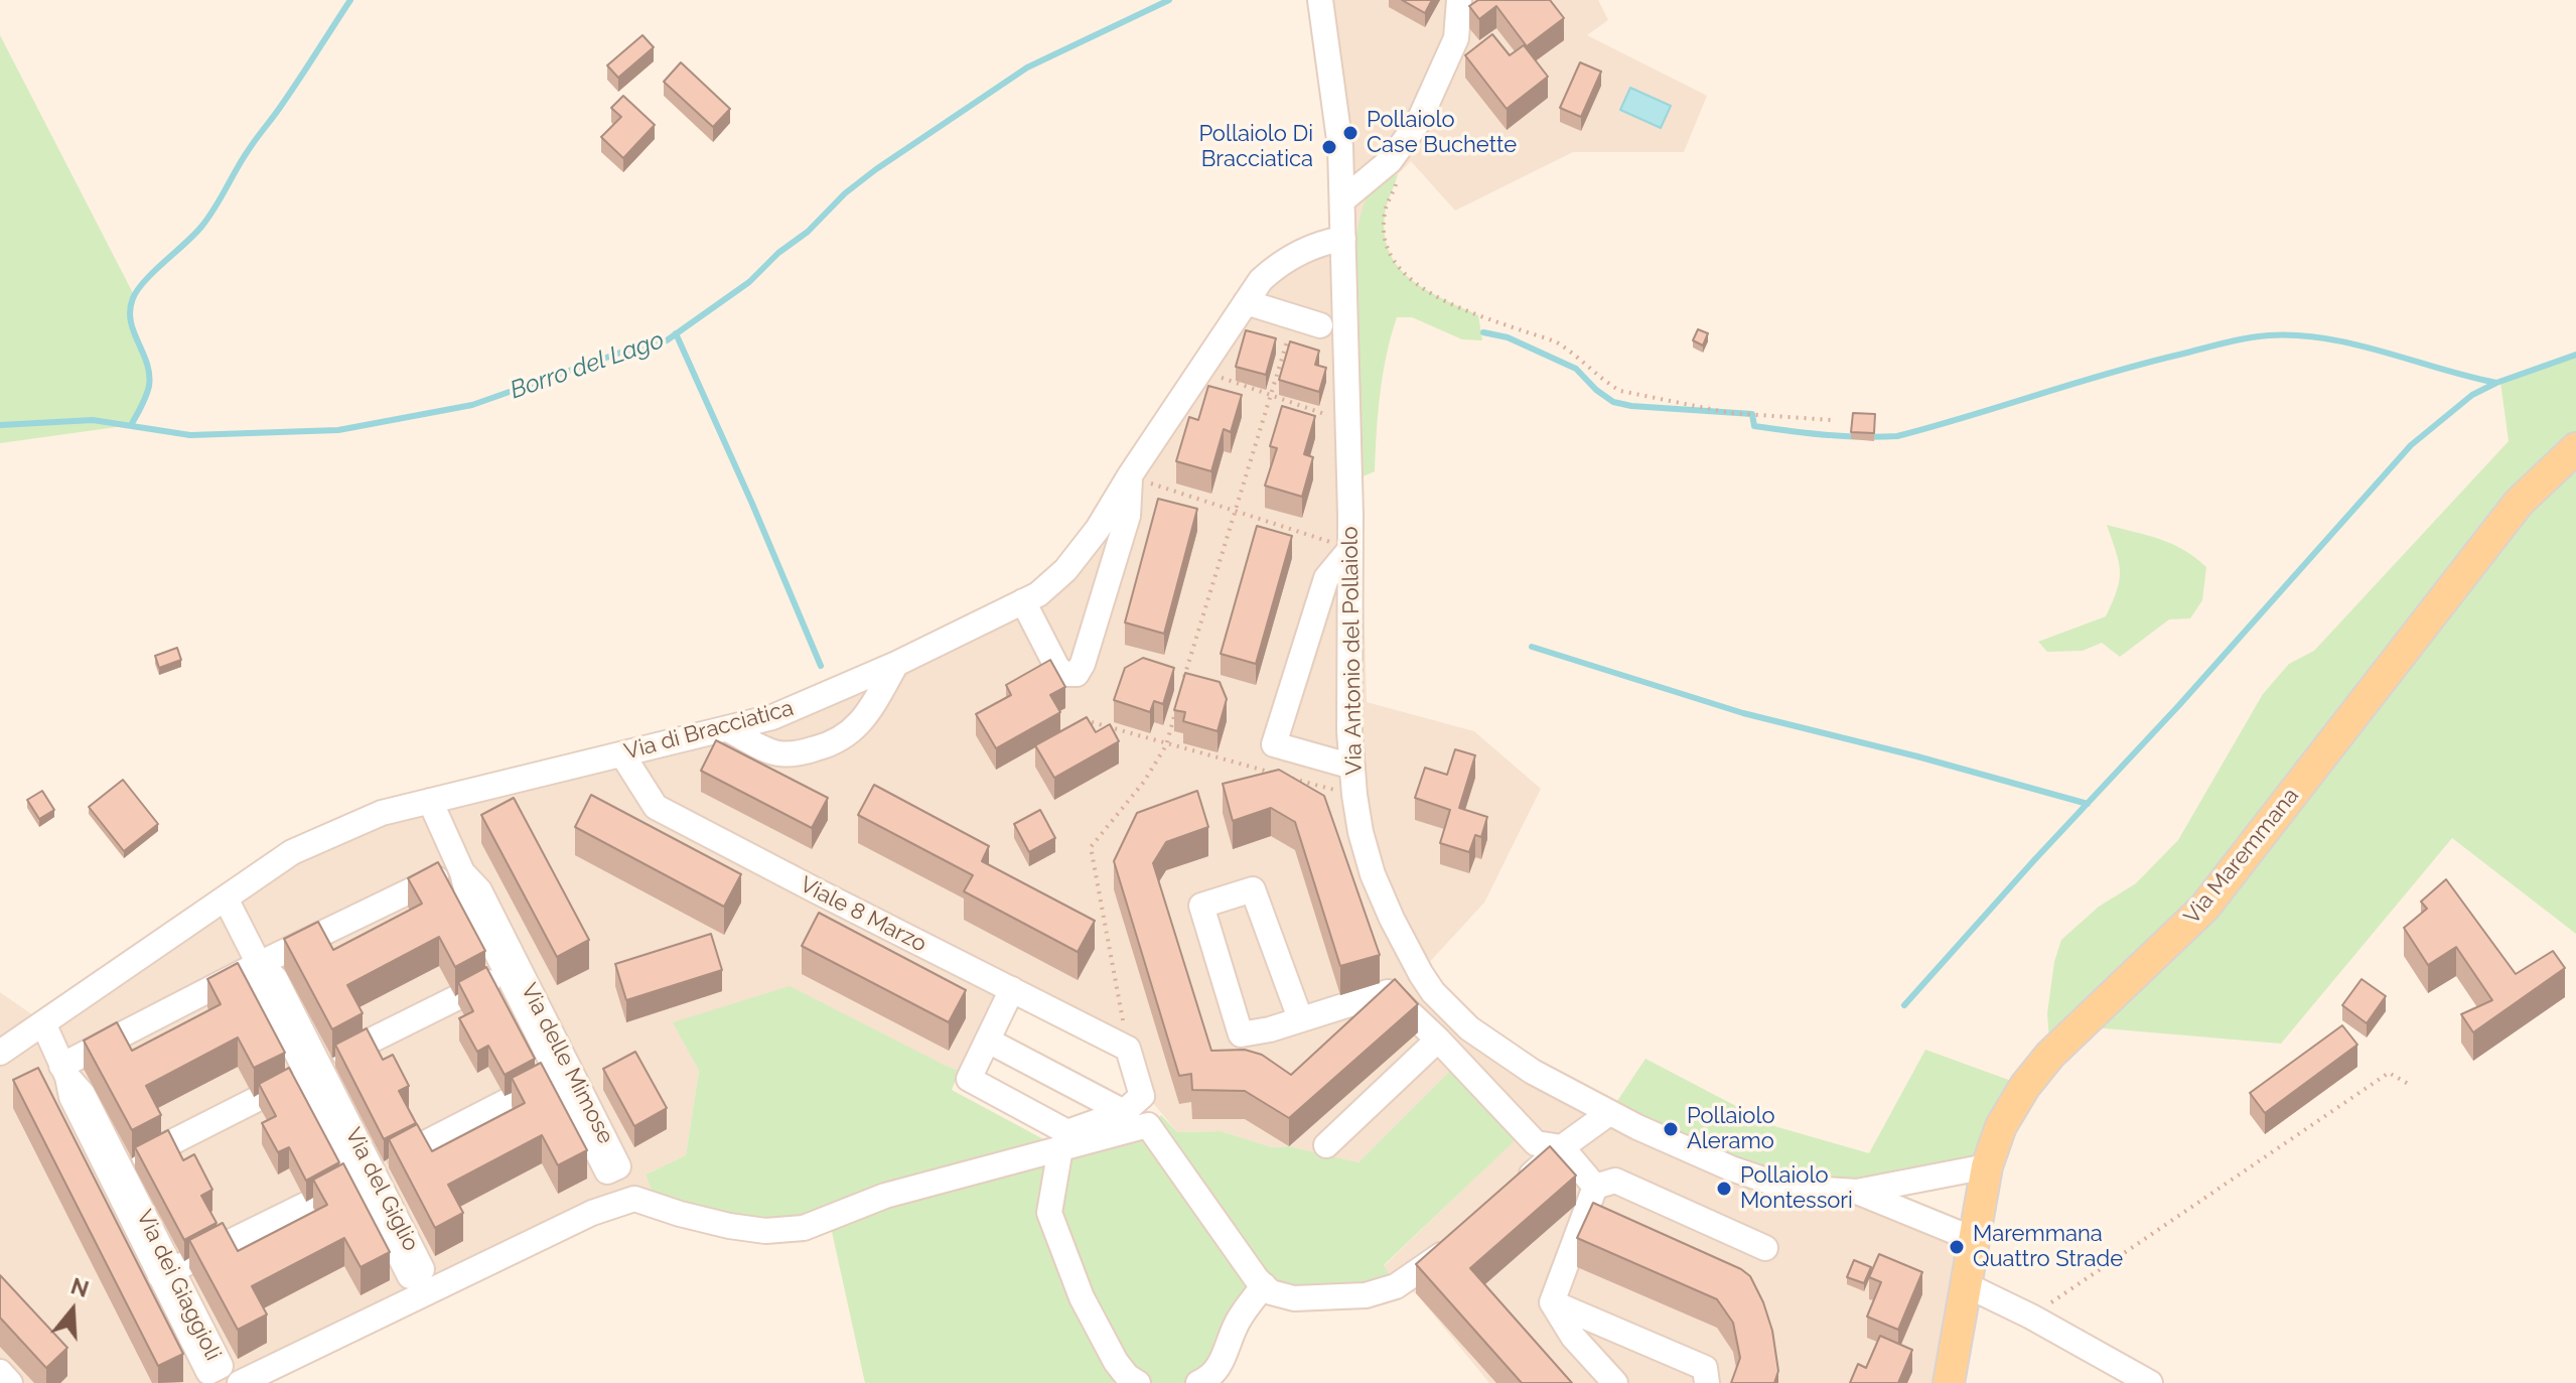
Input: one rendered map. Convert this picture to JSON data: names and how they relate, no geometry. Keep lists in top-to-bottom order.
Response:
{
  "streets": {
    "main road": ["Via Maremmana"],
    "street": [
      "Via Antonio del Pollaiolo",
      "Via di Bracciatica",
      "Viale 8 Marzo",
      "Via delle Mimose",
      "Via del Giglio",
      "Via dei Giaggioli"
    ]
  },
  "crossings": [
    ["Via Antonio del Pollaiolo", "Via di Bracciatica"],
    ["Via Antonio del Pollaiolo", "Via Maremmana"],
    ["Via di Bracciatica", "Viale 8 Marzo"],
    ["Via di Bracciatica", "Via delle Mimose"],
    ["Via di Bracciatica", "Via del Giglio"],
    ["Via di Bracciatica", "Via dei Giaggioli"],
    ["Via delle Mimose", "Via del Giglio"],
    ["Via delle Mimose", "Via dei Giaggioli"],
    ["Via del Giglio", "Via dei Giaggioli"]
  ],
  "water": ["Borro del Lago"],
  "places": [
    "Pollaiolo Case Buchette",
    "Pollaiolo Di Bracciatica",
    "Pollaiolo Aleramo",
    "Pollaiolo Montessori",
    "Maremmana Quattro Strade"
  ],
  "north": "top"
}
